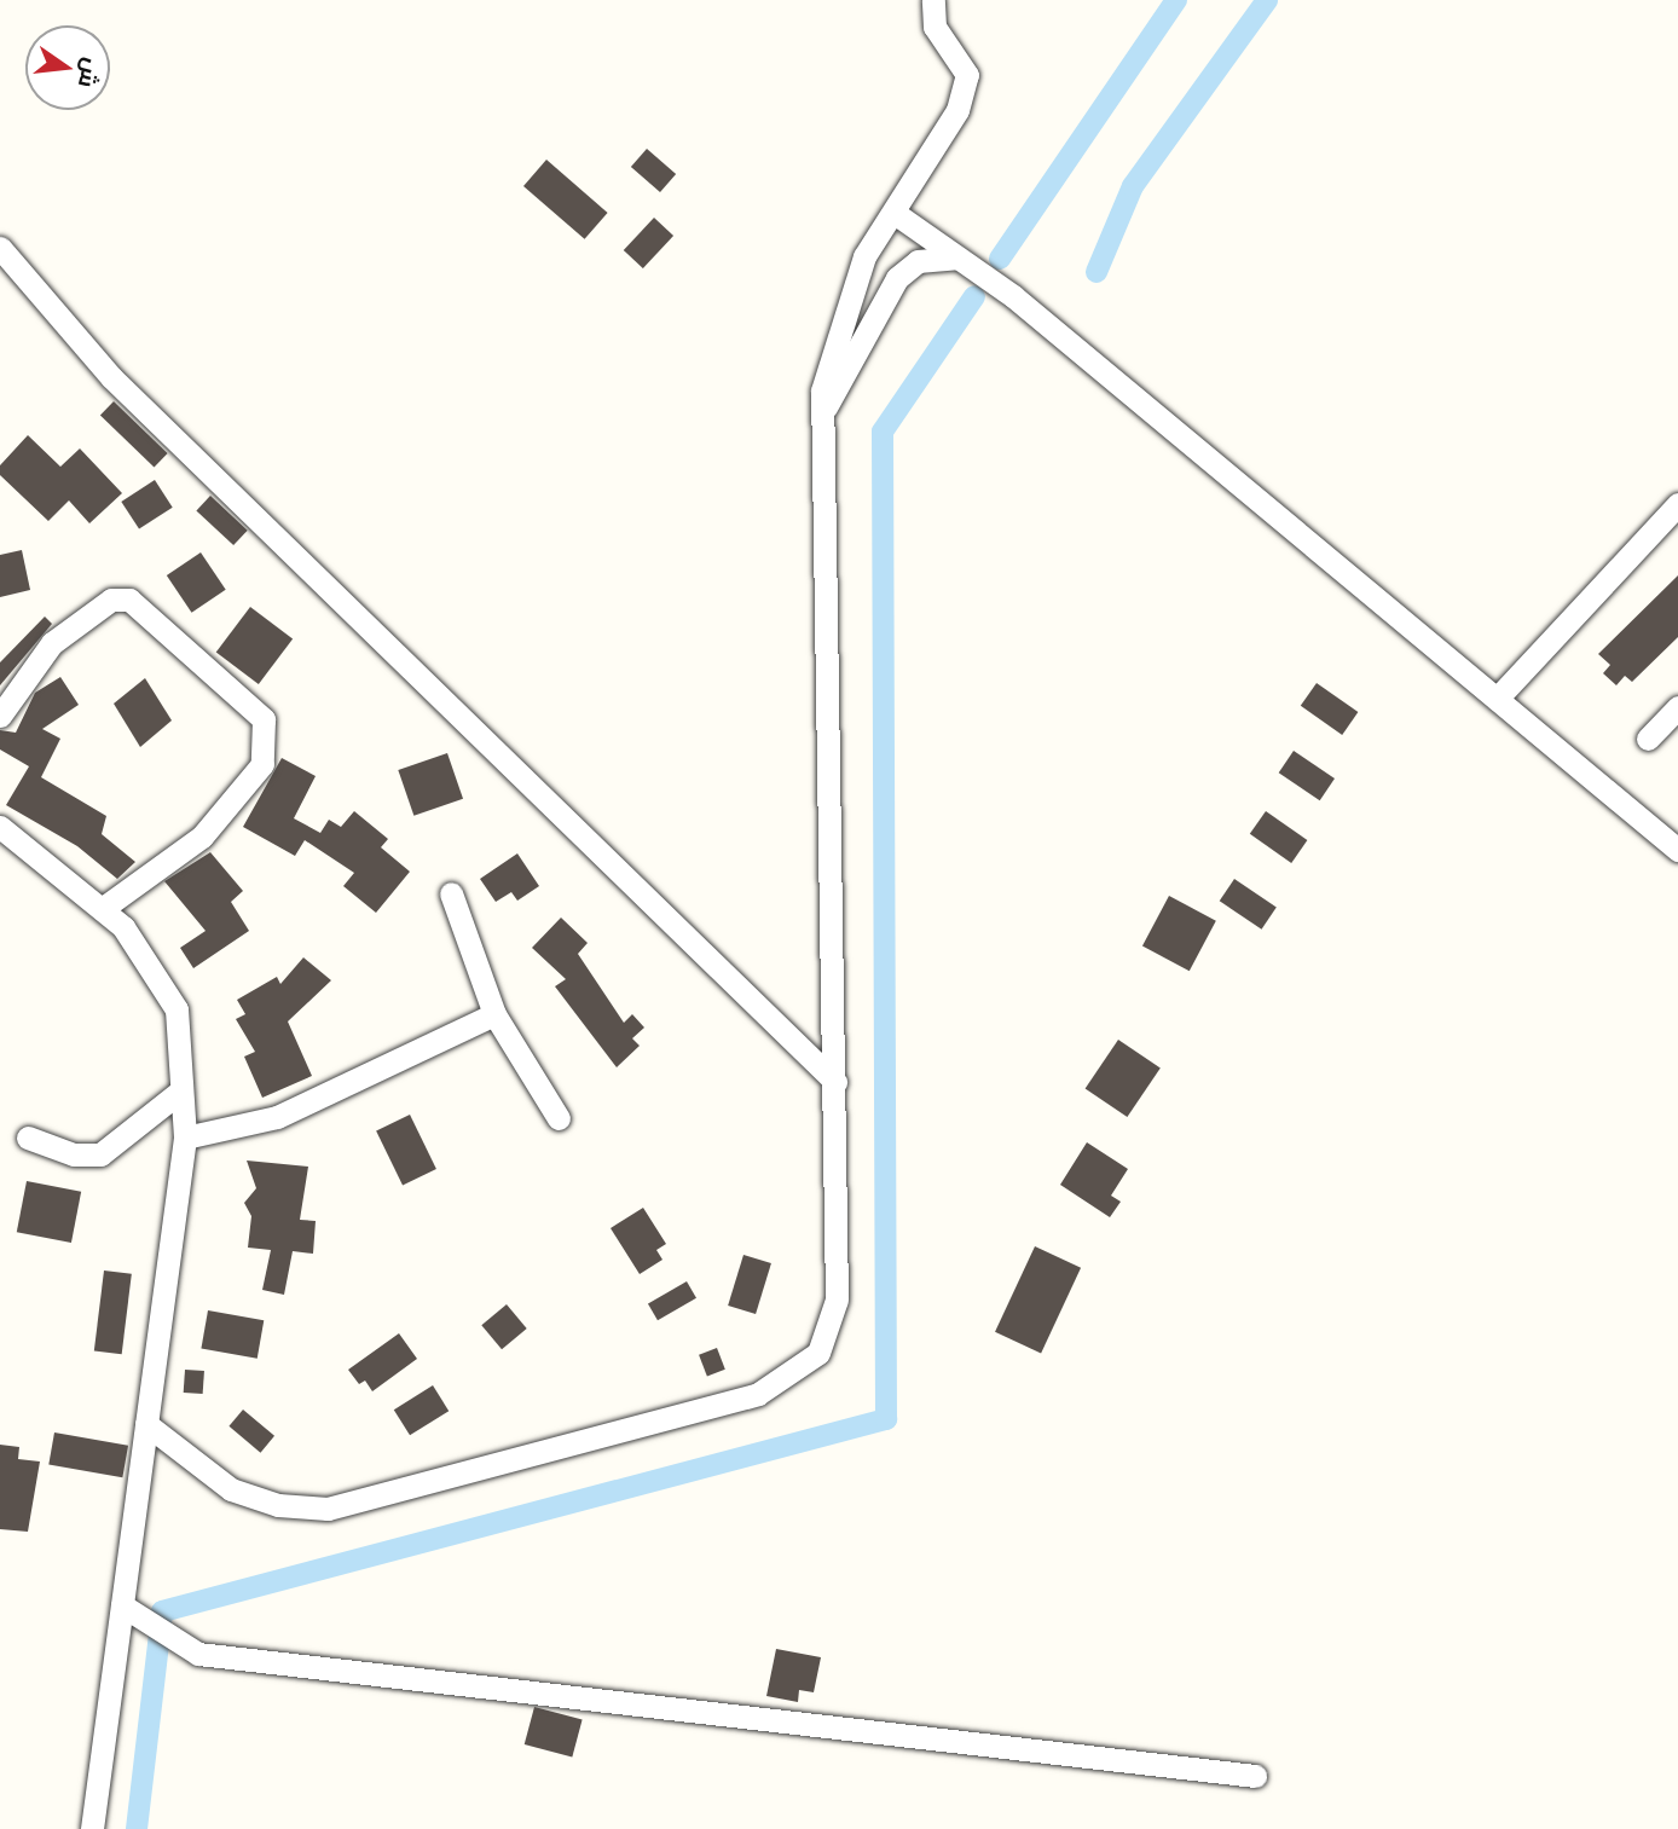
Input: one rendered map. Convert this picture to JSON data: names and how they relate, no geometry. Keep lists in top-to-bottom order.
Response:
{
  "north": "right"
}
